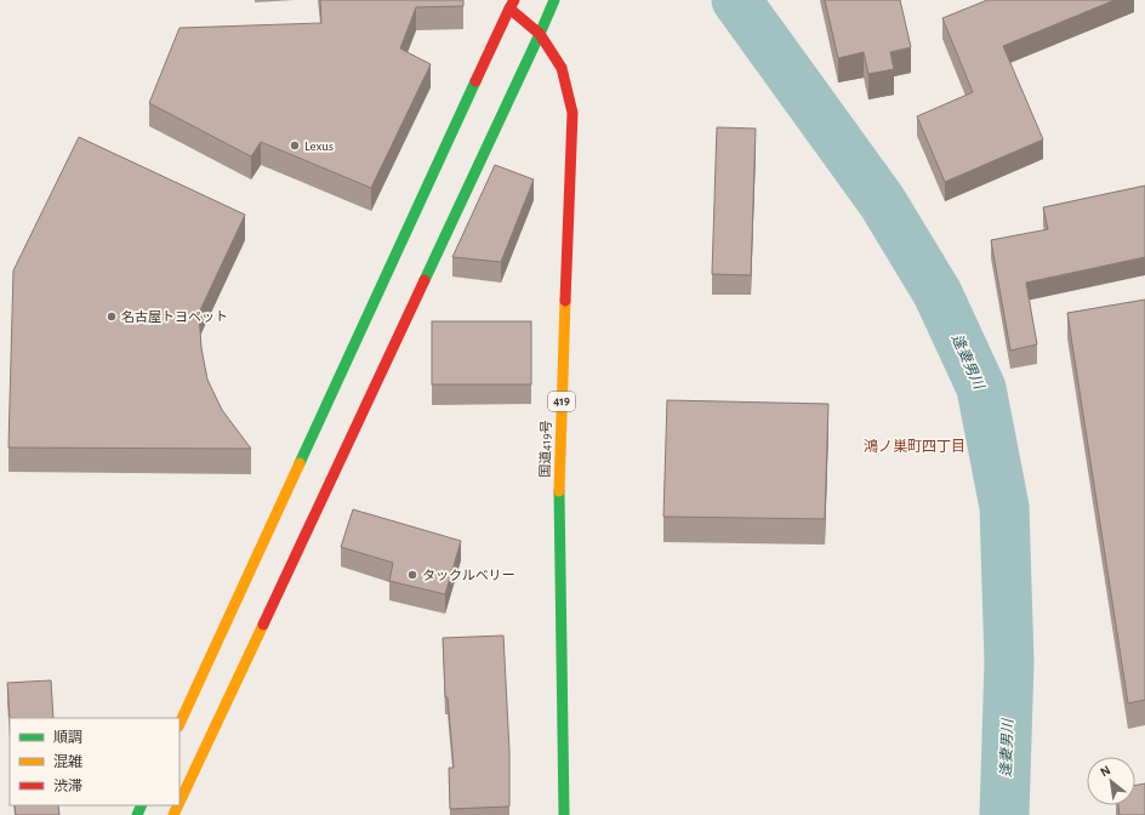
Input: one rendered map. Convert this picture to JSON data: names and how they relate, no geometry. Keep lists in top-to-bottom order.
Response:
{
  "streets": {
    "main road": ["419", "国道419号"]
  },
  "districts": ["鴻ノ巣町四丁目"],
  "water": ["逢妻男川"],
  "places": ["Lexus", "名古屋トヨペット", "タックルベリー"],
  "legend": ["順調", "混雑", "渋滞"],
  "north": "top left"
}
